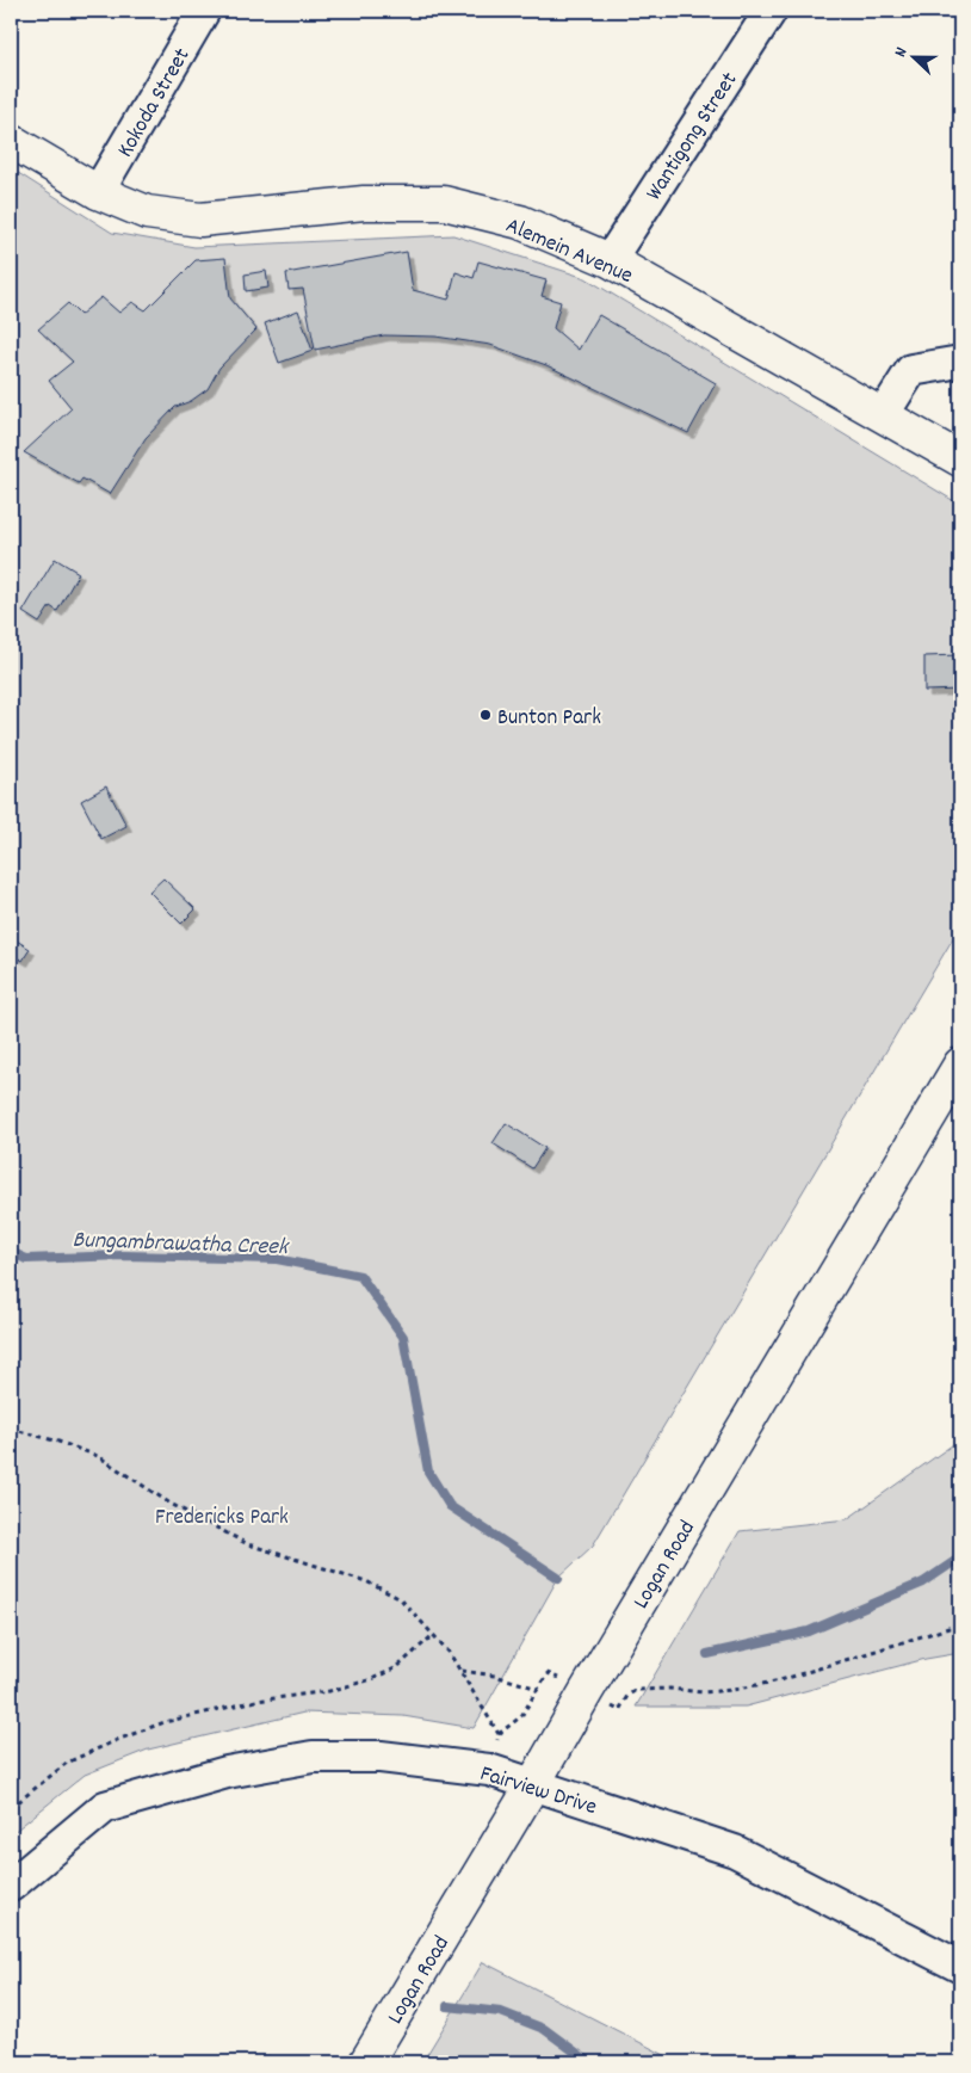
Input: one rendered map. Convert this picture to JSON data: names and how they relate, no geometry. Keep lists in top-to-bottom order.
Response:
{
  "streets": {
    "main road": ["Alemein Avenue", "Logan Road"],
    "street": ["Kokoda Street", "Wantigong Street", "Fairview Drive"]
  },
  "crossings": [
    ["Kokoda Street", "Alemein Avenue"],
    ["Wantigong Street", "Alemein Avenue"],
    ["Logan Road", "Fairview Drive"]
  ],
  "water": ["Bungambrawatha Creek"],
  "parks": ["Fredericks Park"],
  "places": ["Bunton Park"],
  "north": "left"
}
